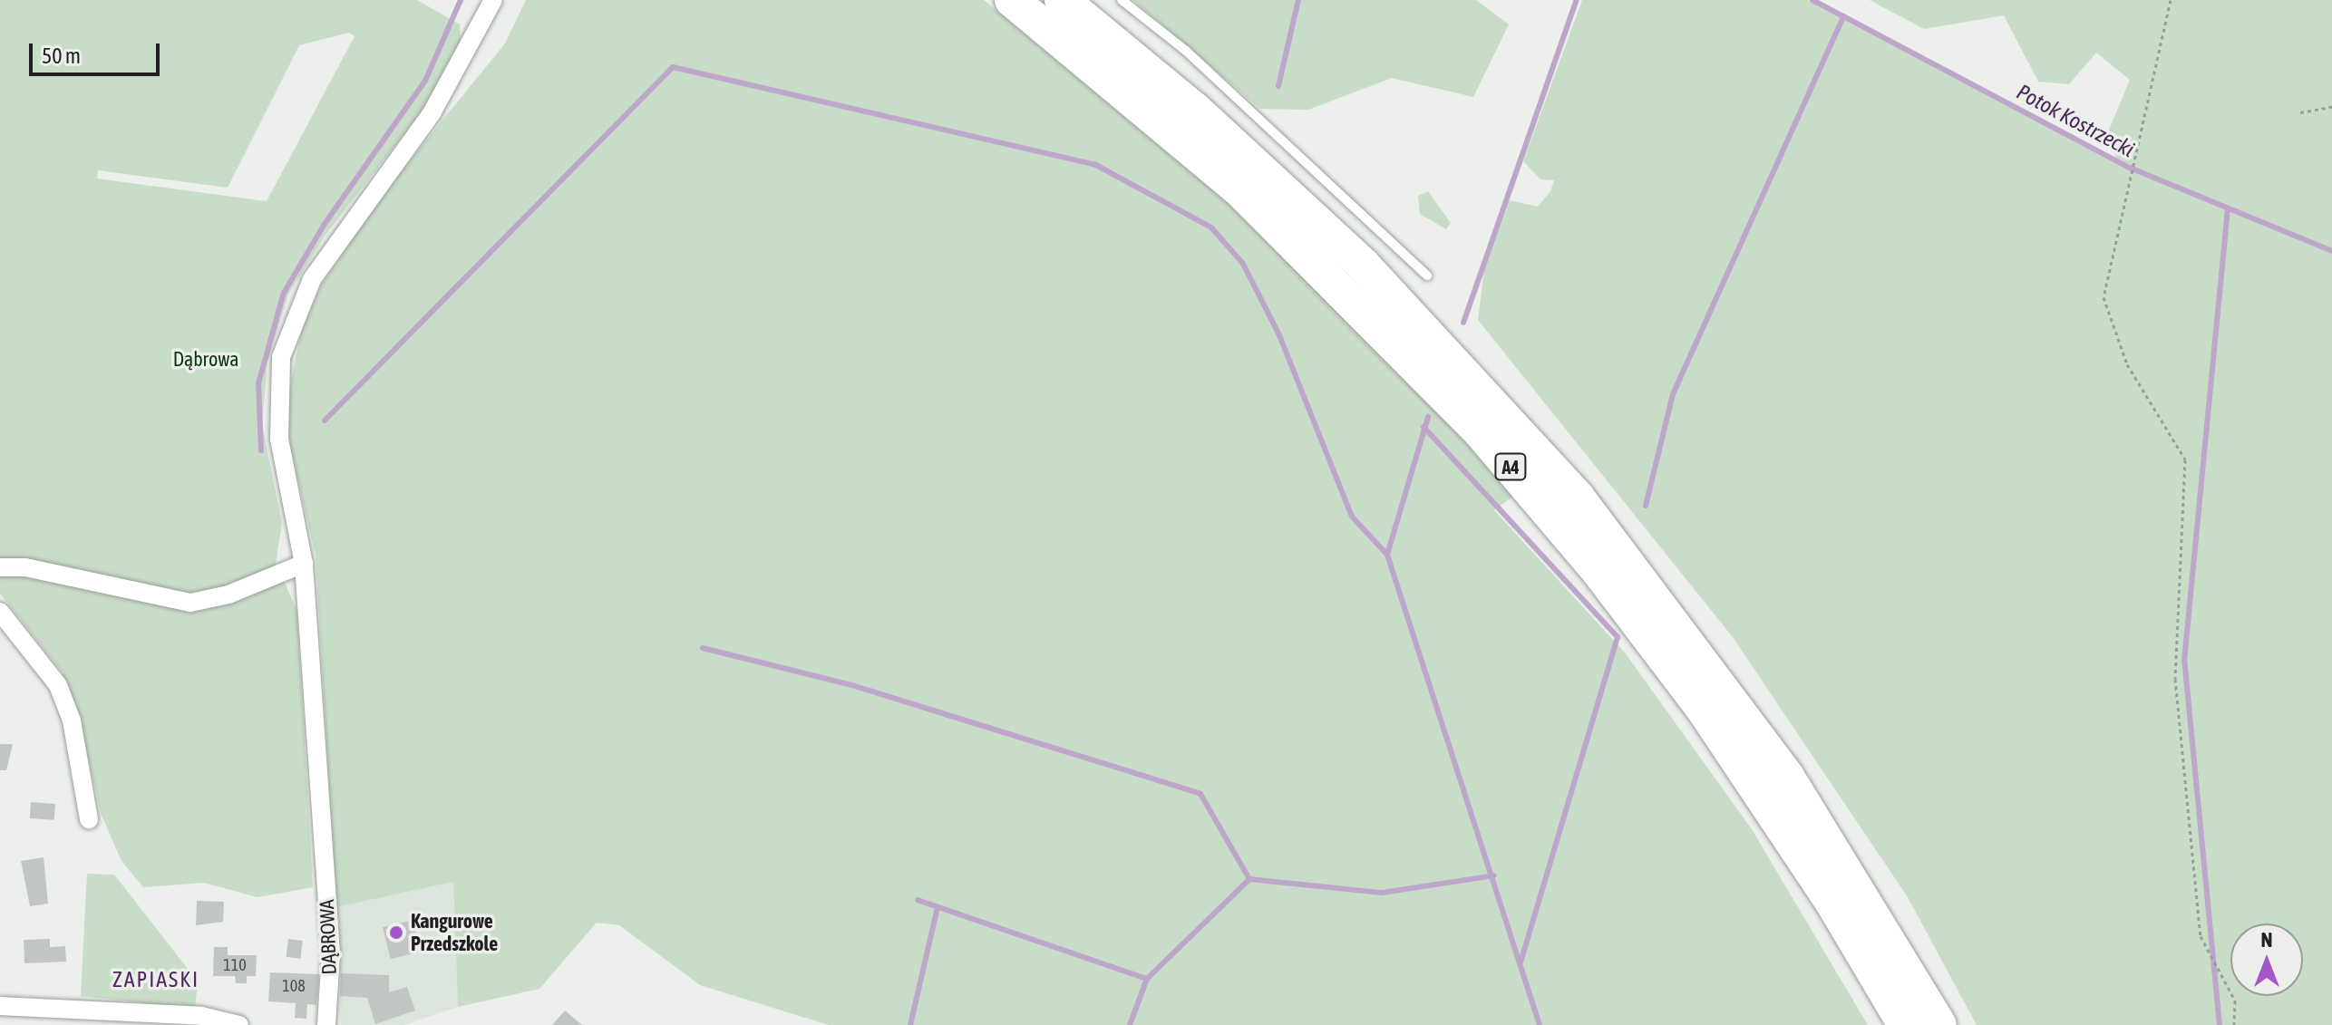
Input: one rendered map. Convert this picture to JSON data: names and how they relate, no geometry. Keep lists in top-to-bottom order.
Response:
{
  "streets": {
    "highway": ["A4"],
    "street": ["DĄBROWA"]
  },
  "districts": ["ZAPIASKI"],
  "water": ["Potok Kostrzecki"],
  "parks": ["Dąbrowa"],
  "places": ["Kangurowe Przedszkole"],
  "house_numbers": ["110", "108"],
  "scale_bar": "50 m",
  "north": "top"
}
